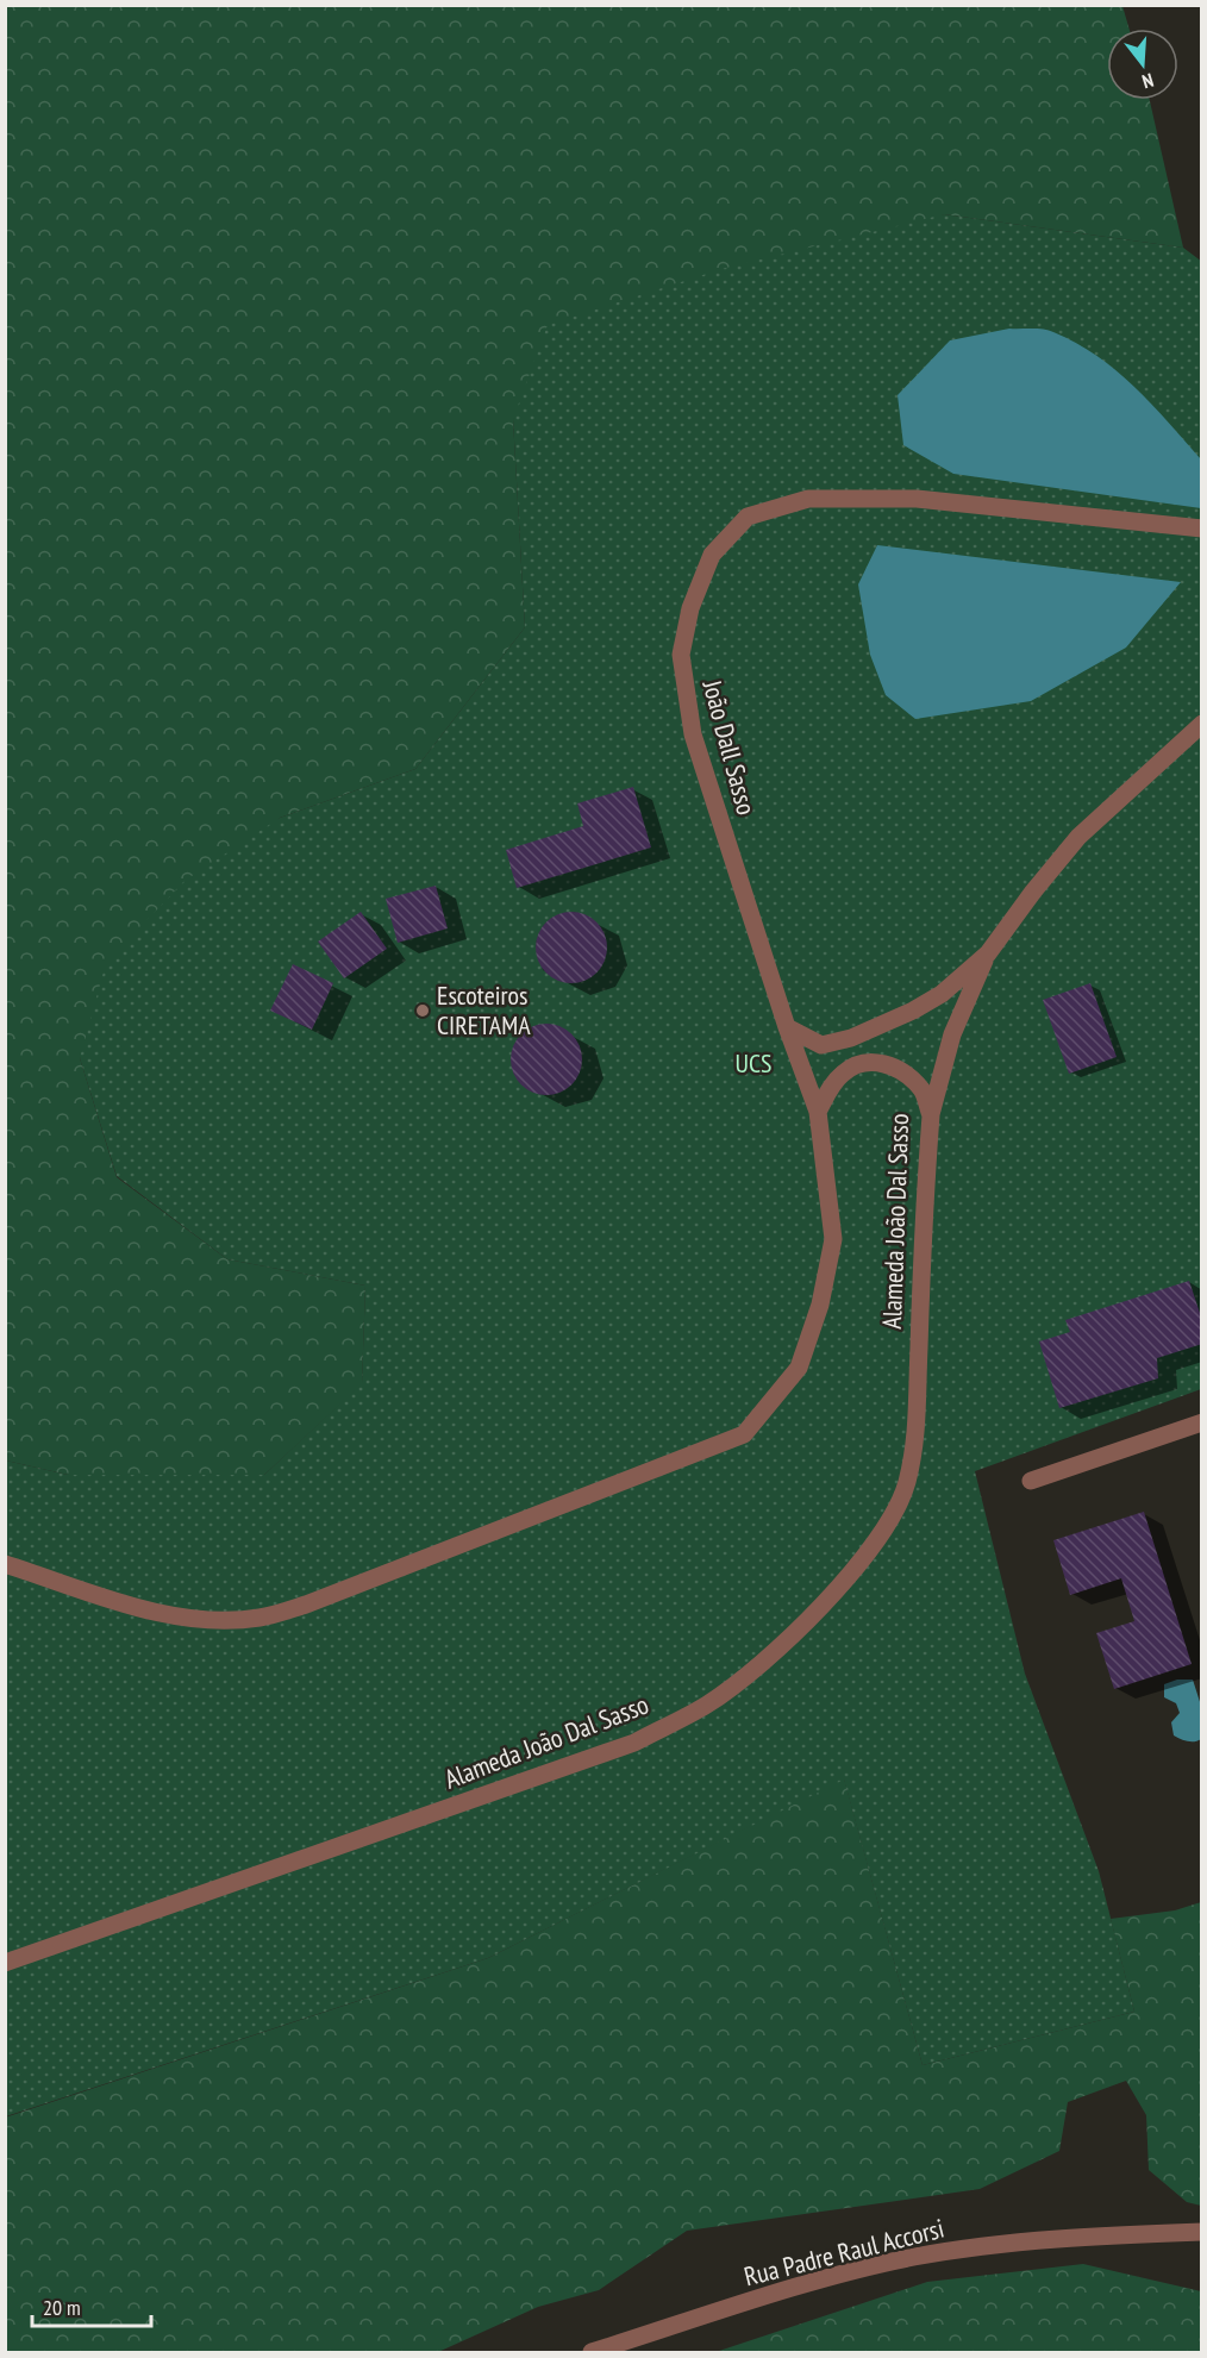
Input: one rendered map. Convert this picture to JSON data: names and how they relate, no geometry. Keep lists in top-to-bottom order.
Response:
{
  "streets": {
    "street": ["João Dall Sasso", "Alameda João Dal Sasso", "Rua Padre Raul Accorsi"]
  },
  "crossings": [
    ["João Dall Sasso", "Alameda João Dal Sasso"]
  ],
  "parks": ["UCS"],
  "places": ["Escoteiros CIRETAMA"],
  "scale_bar": "20 m",
  "north": "bottom"
}
